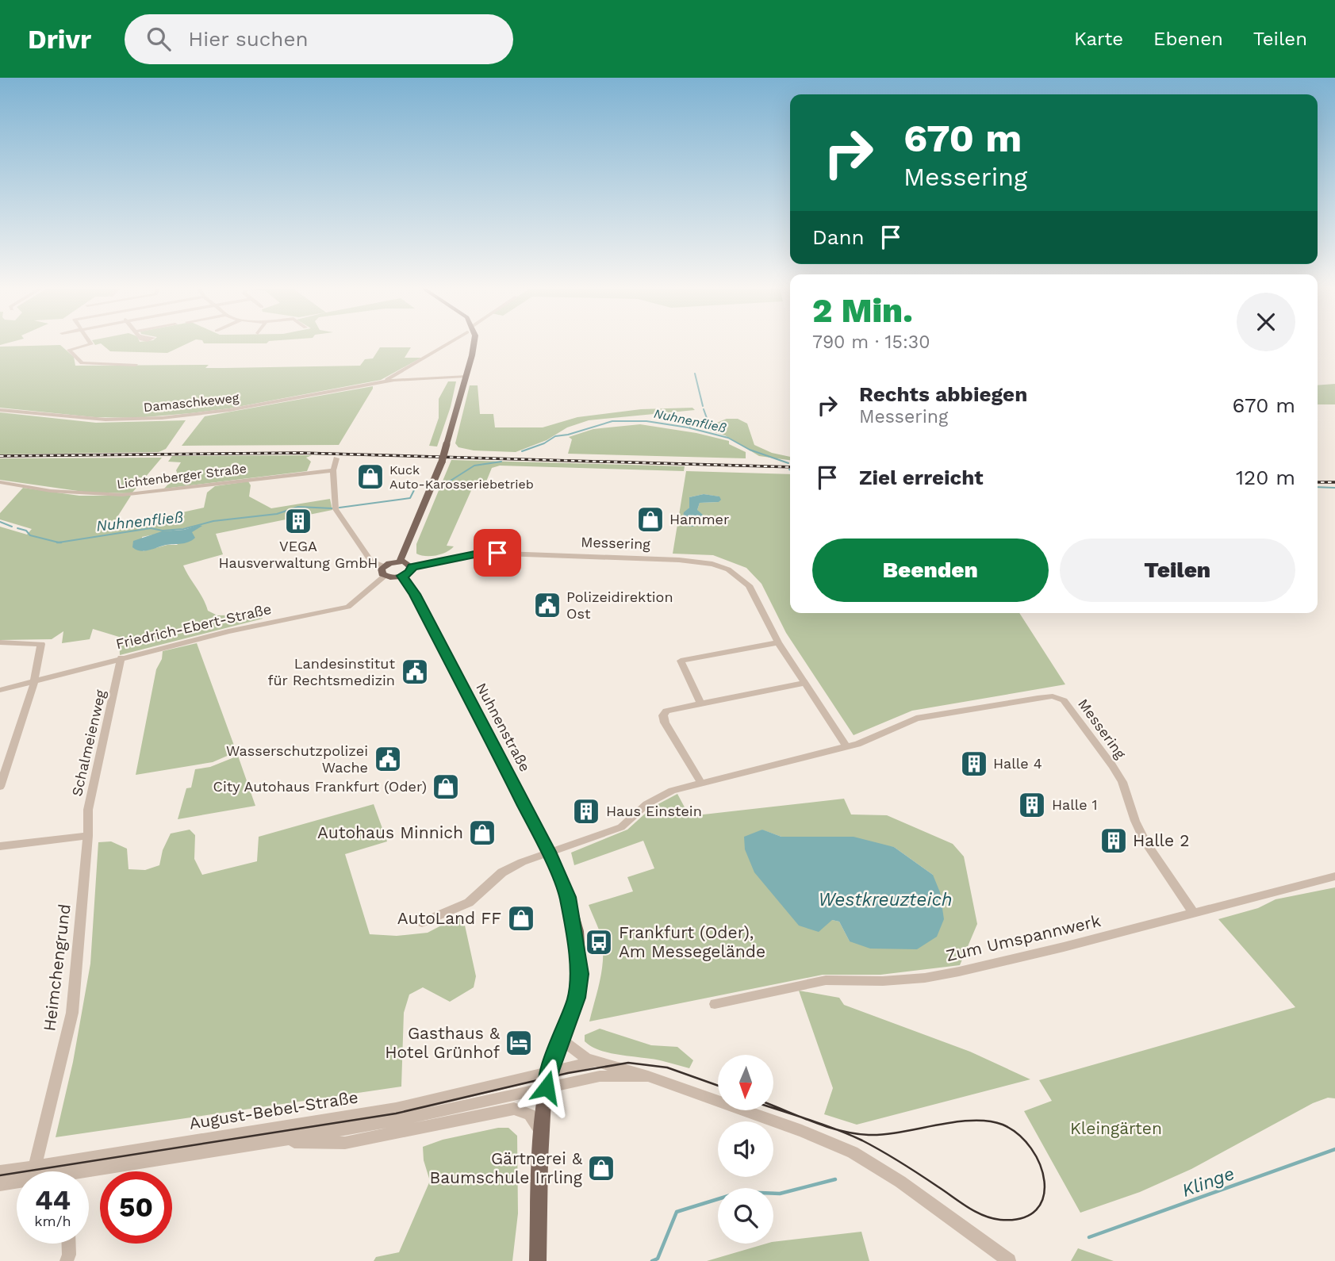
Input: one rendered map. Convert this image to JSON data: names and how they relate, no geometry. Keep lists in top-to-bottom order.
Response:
{
  "streets": {
    "main road": ["Nuhnenstraße"],
    "street": [
      "Damaschkeweg",
      "Lichtenberger Straße",
      "Messering",
      "Friedrich-Ebert-Straße",
      "Schalmeienweg",
      "Zum Umspannwerk",
      "Heimchengrund",
      "August-Bebel-Straße"
    ]
  },
  "crossings": [
    ["Messering", "Nuhnenstraße"],
    ["Messering", "Zum Umspannwerk"],
    ["Friedrich-Ebert-Straße", "Schalmeienweg"],
    ["Nuhnenstraße", "August-Bebel-Straße"],
    ["Schalmeienweg", "Heimchengrund"]
  ],
  "water": ["Nuhnenfließ", "Westkreuzteich", "Klinge"],
  "parks": ["Kleingärten"],
  "places": {
    "shop": [
      "Kuck Auto-Karosseriebetrieb",
      "Hammer",
      "City Autohaus Frankfurt (Oder)",
      "Autohaus Minnich",
      "AutoLand FF",
      "Gärtnerei & Baumschule Irrling"
    ],
    "building": [
      "VEGA Hausverwaltung GmbH",
      "Halle 4",
      "Halle 1",
      "Haus Einstein",
      "Halle 2"
    ],
    "public building": ["Polizeidirektion Ost", "Landesinstitut für Rechtsmedizin", "Wasserschutzpolizei Wache"],
    "bus stop": ["Frankfurt (Oder), Am Messegelände"],
    "hotel": ["Gasthaus & Hotel Grünhof"]
  },
  "north": "bottom",
  "page": {
    "header": "Drivr",
    "search": "Hier suchen",
    "nav": ["Karte", "Ebenen", "Teilen"],
    "turn": ["670 m", "Messering"],
    "then": "Dann",
    "heading": ["2 Min.", "790 m · 15:30"],
    "list": [
      {
        "name": "Rechts abbiegen",
        "note": "Messering",
        "value": "670 m"
      },
      {
        "name": "Ziel erreicht",
        "value": "120 m"
      }
    ],
    "buttons": ["Beenden", "Teilen"],
    "speed": "44 km/h",
    "limit": "50"
  }
}
